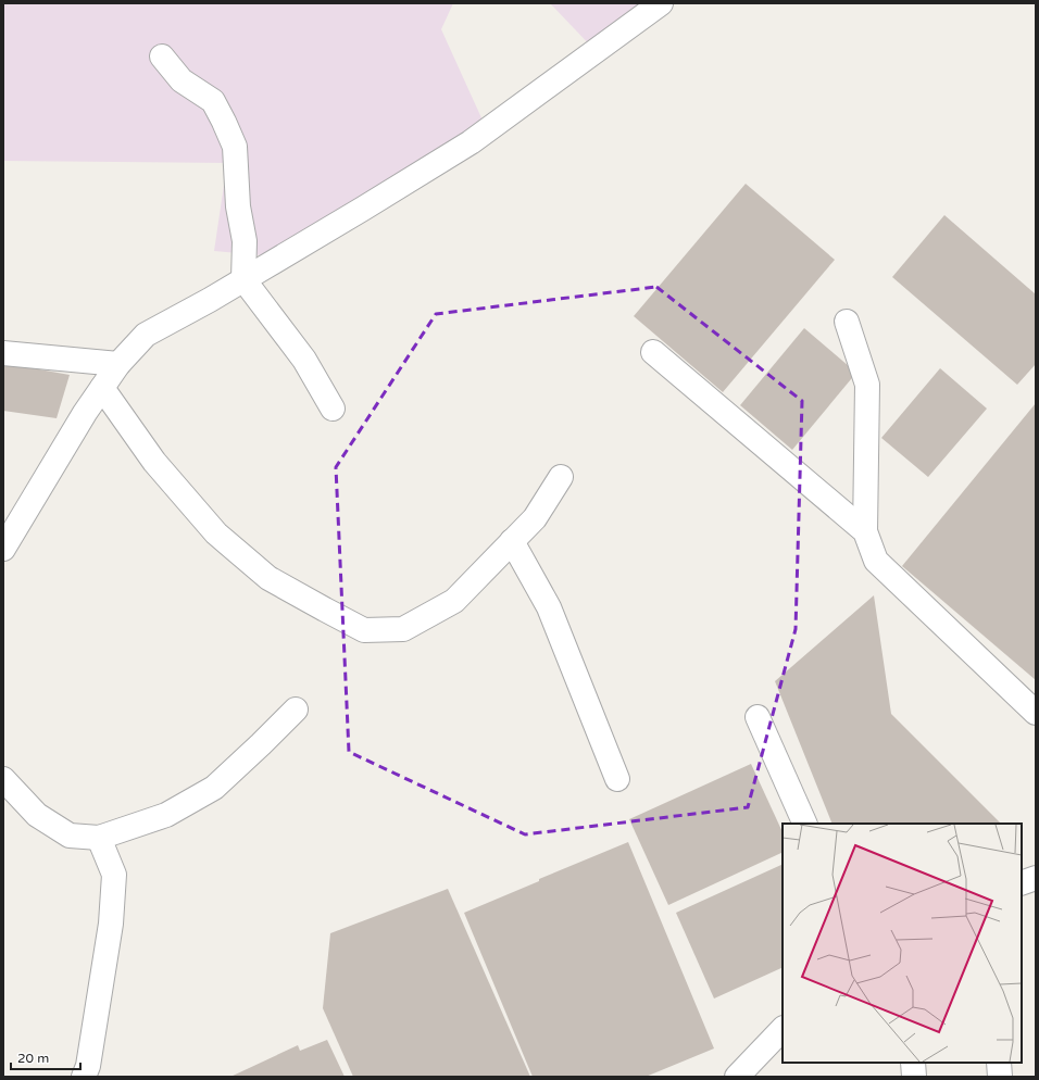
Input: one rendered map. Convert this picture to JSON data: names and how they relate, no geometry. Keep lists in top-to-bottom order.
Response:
{
  "scale_bar": "20 m"
}
